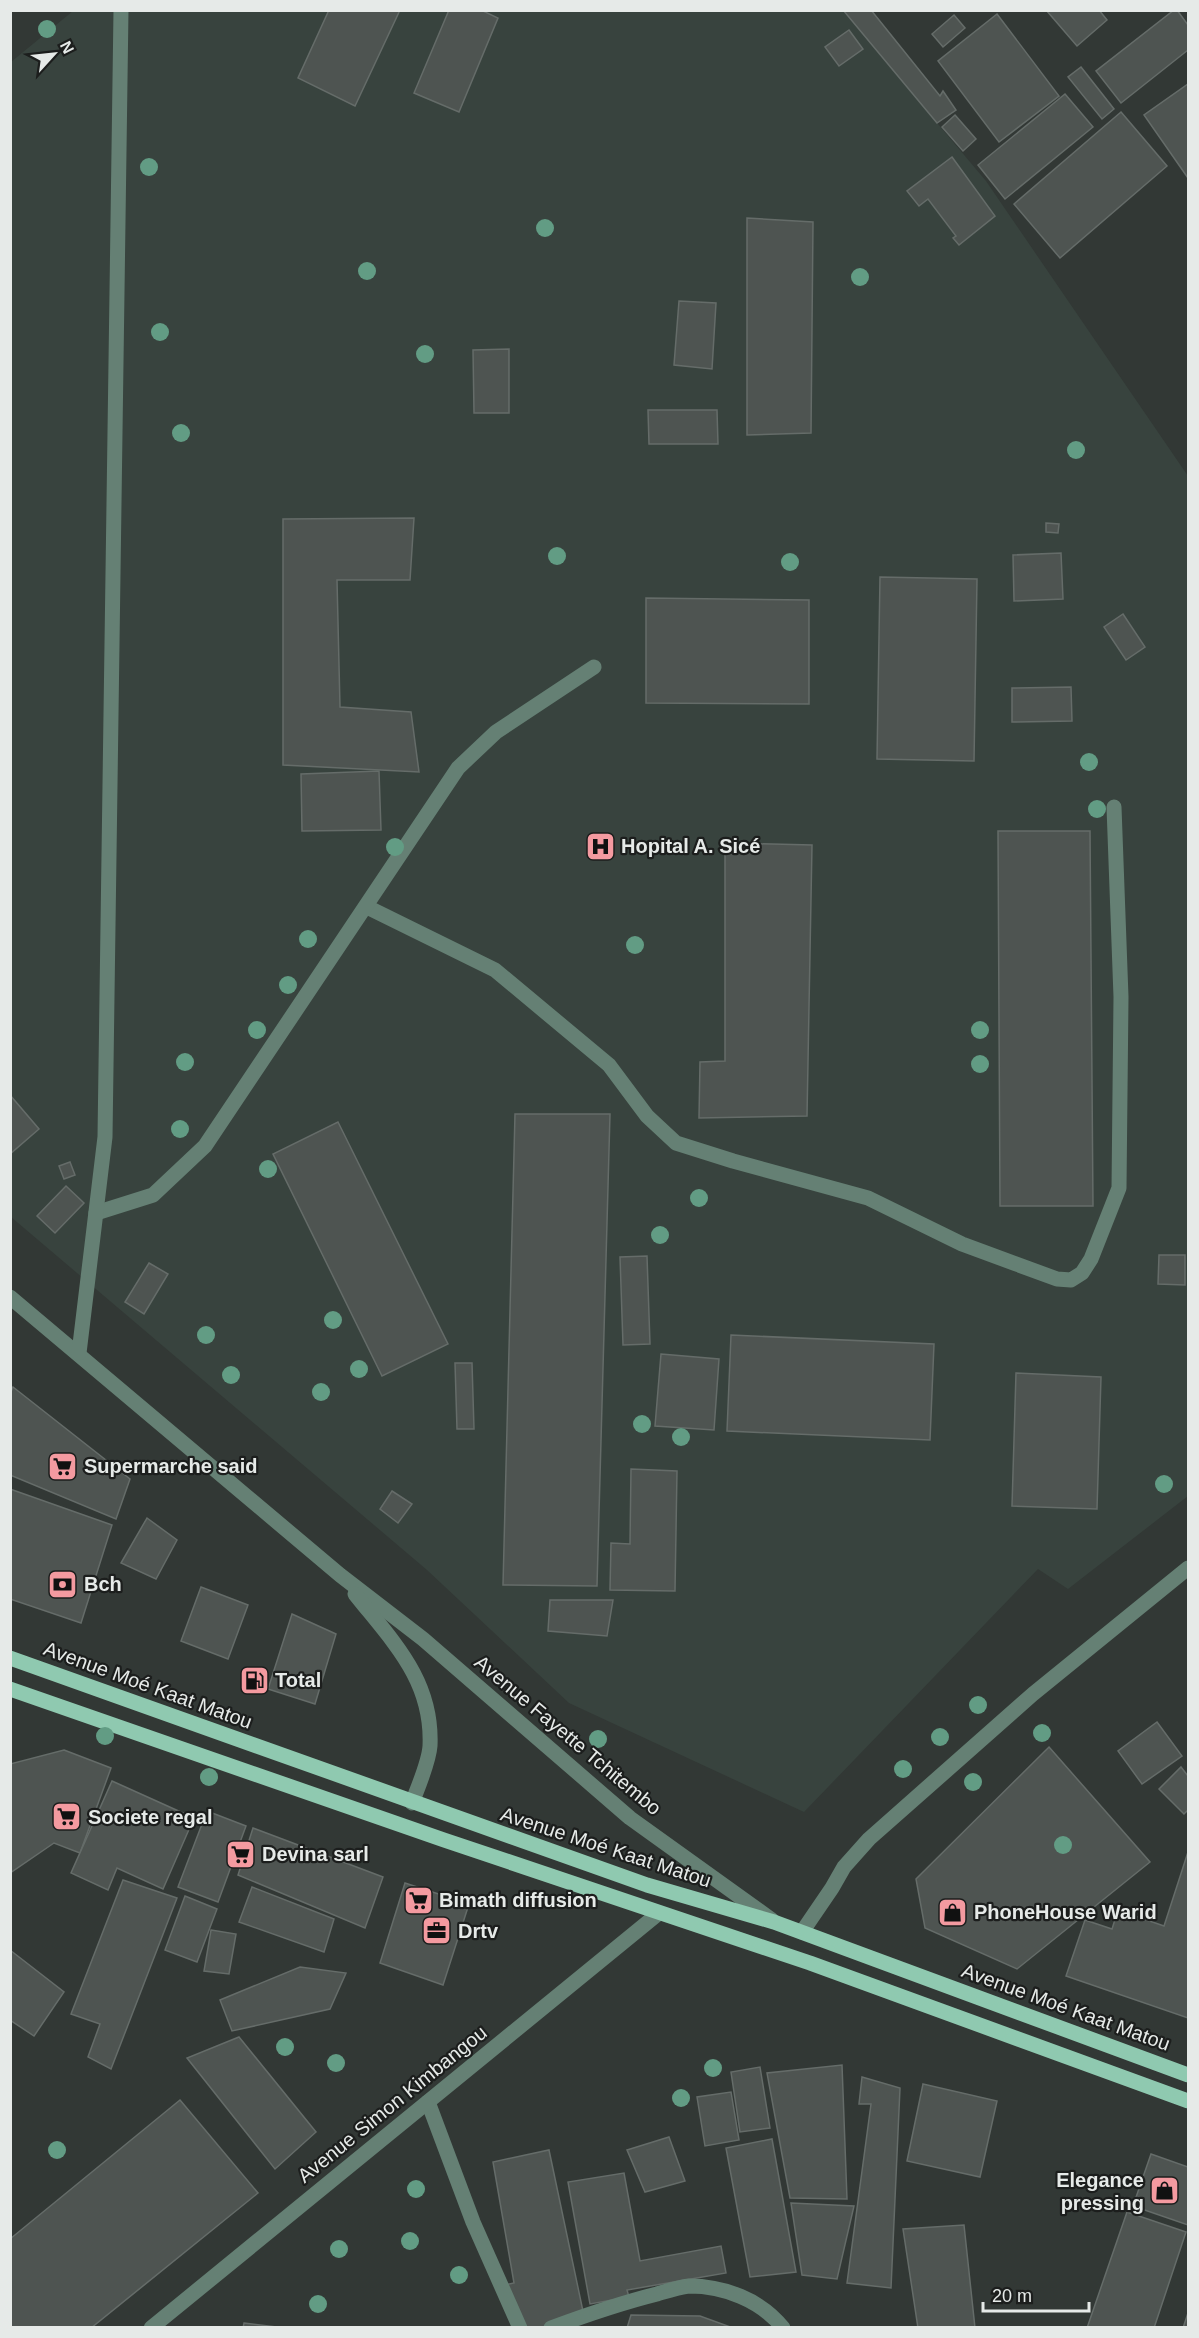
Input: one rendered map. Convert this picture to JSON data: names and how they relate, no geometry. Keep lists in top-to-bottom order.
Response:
{
  "streets": {
    "main road": ["Avenue Moé Kaat Matou"],
    "street": ["Avenue Fayette Tchitembo", "Avenue Simon Kimbangou"]
  },
  "crossings": [
    ["Avenue Moé Kaat Matou", "Avenue Fayette Tchitembo"]
  ],
  "places": {
    "hospital": ["Hopital A. Sicé"],
    "supermarket": [
      "Supermarche said",
      "Societe regal",
      "Devina sarl",
      "Bimath diffusion"
    ],
    "bank": ["Bch"],
    "fuel station": ["Total"],
    "shop": ["PhoneHouse Warid", "Elegance pressing"],
    "office": ["Drtv"]
  },
  "scale_bar": "20 m",
  "north": "top right"
}
